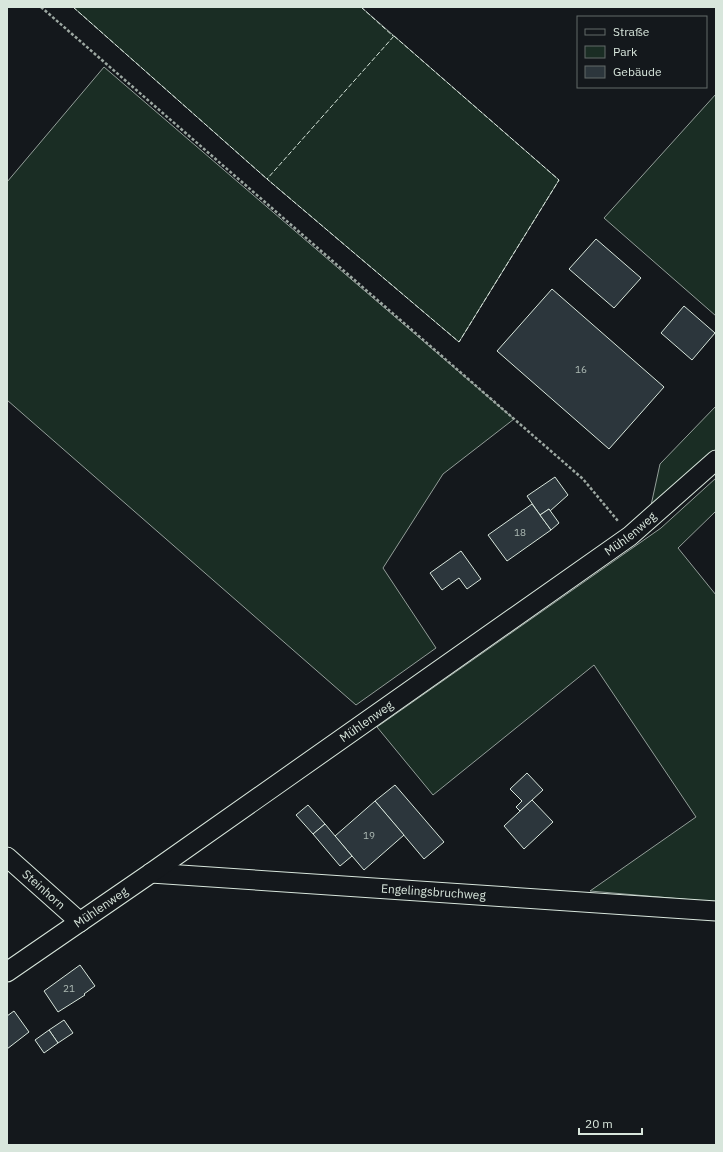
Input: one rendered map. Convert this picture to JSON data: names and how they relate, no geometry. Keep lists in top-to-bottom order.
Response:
{
  "streets": {
    "street": ["Mühlenweg", "Steinhorn", "Engelingsbruchweg"]
  },
  "crossings": [
    ["Mühlenweg", "Steinhorn"],
    ["Mühlenweg", "Engelingsbruchweg"]
  ],
  "house_numbers": [
    "16",
    "18",
    "19",
    "21"
  ],
  "legend": ["Straße", "Park", "Gebäude"],
  "scale_bar": "20 m"
}
